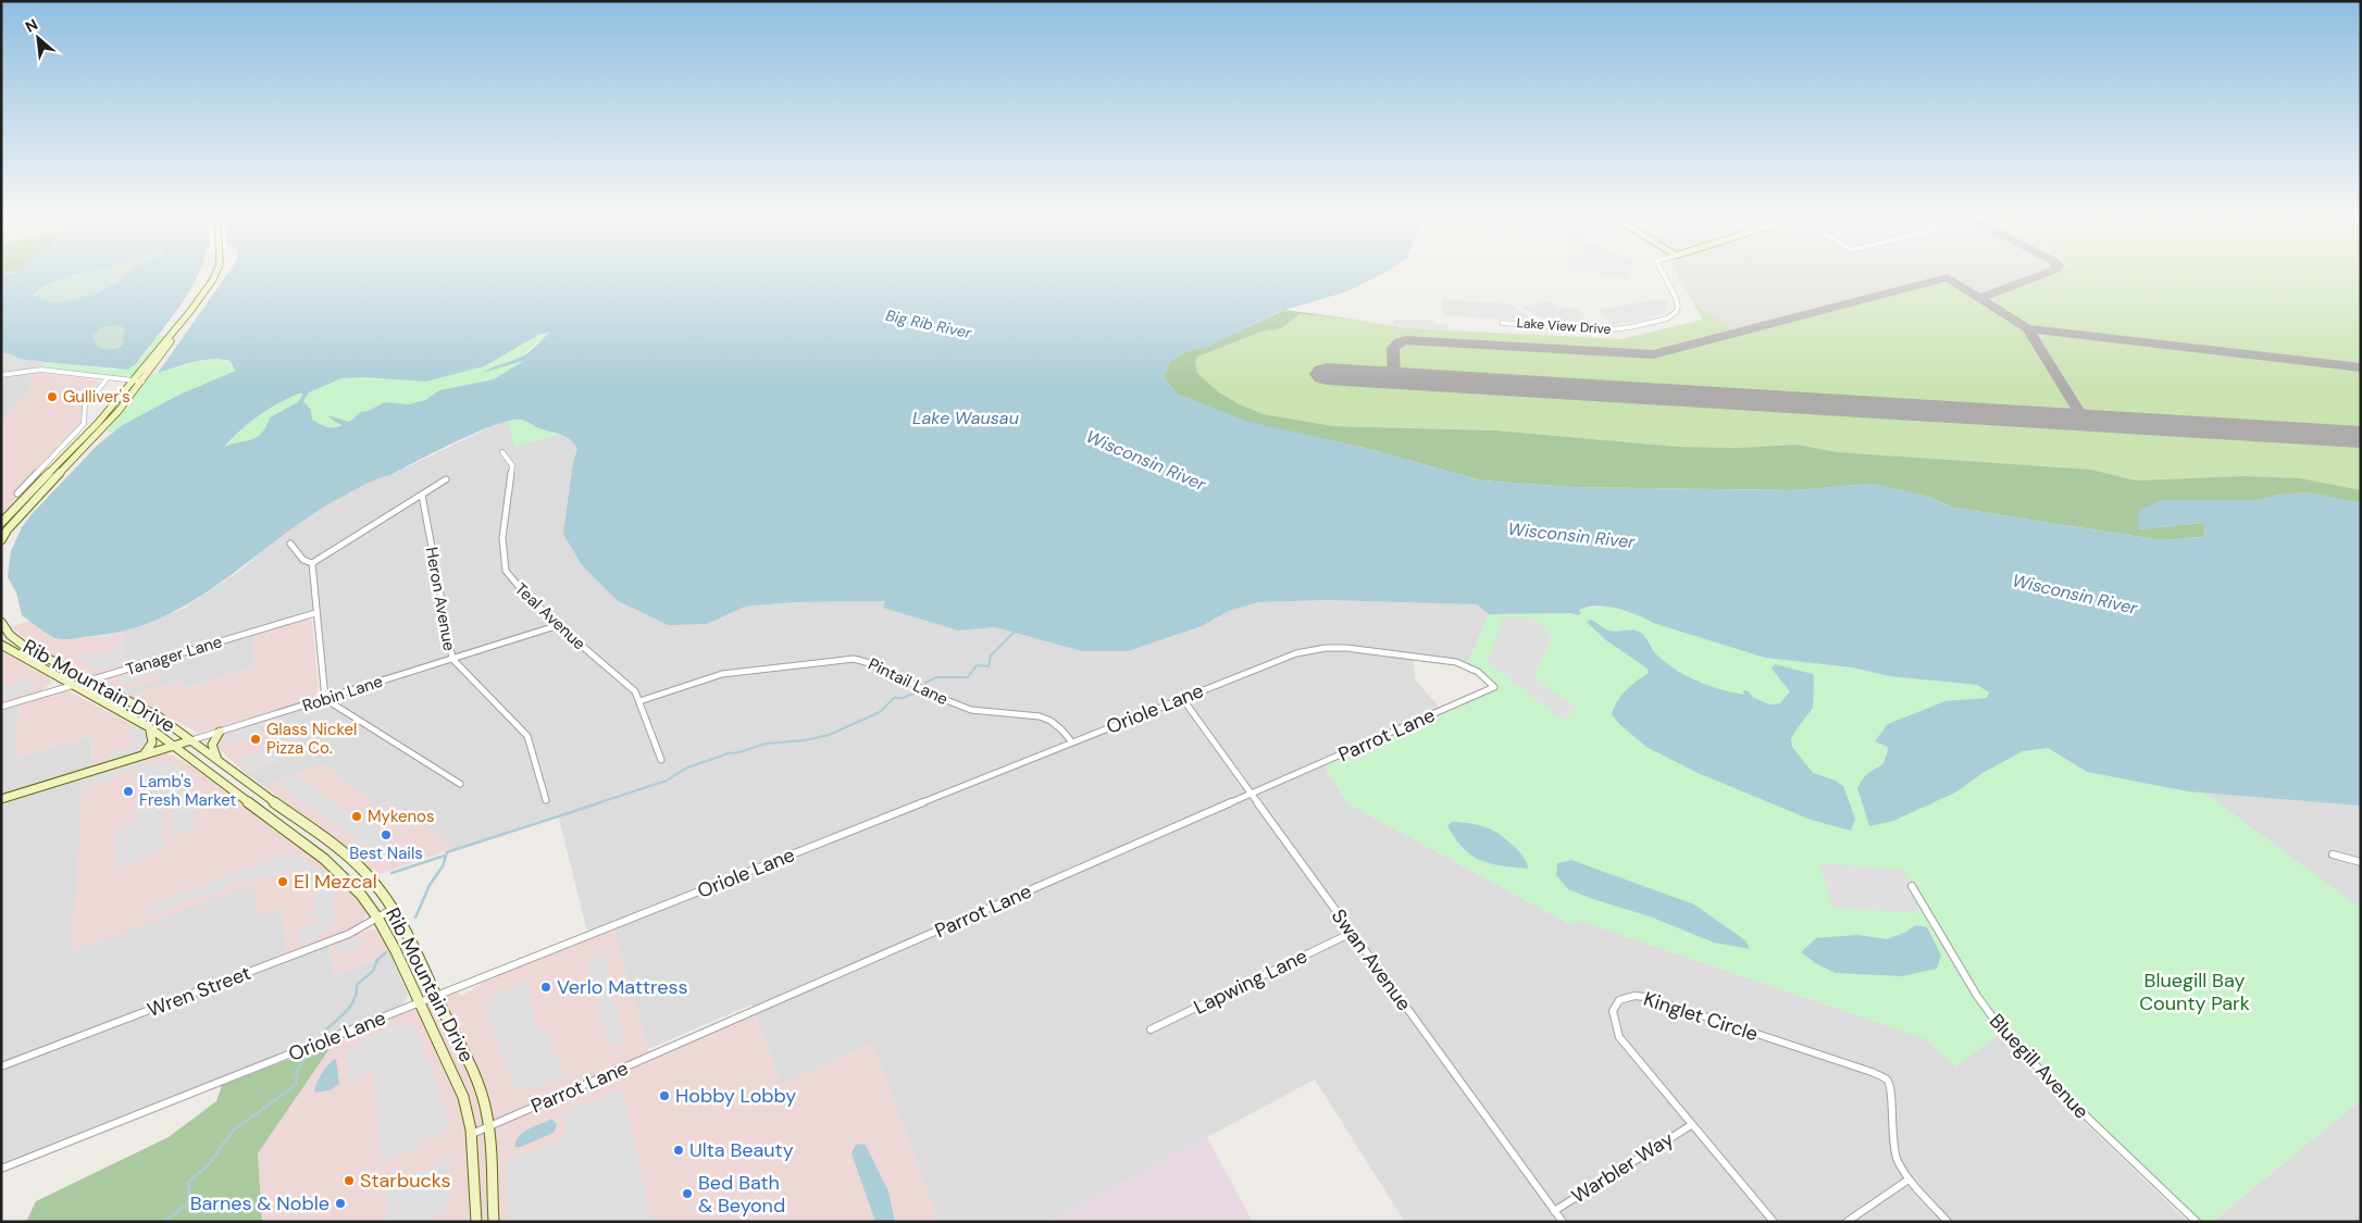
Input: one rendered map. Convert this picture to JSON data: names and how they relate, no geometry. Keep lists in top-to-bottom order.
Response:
{
  "streets": {
    "main road": ["Rib Mountain Drive", "Robin Lane"],
    "street": [
      "Lake View Drive",
      "Heron Avenue",
      "Teal Avenue",
      "Tanager Lane",
      "Pintail Lane",
      "Oriole Lane",
      "Parrot Lane",
      "Swan Avenue",
      "Lapwing Lane",
      "Wren Street",
      "Kinglet Circle",
      "Bluegill Avenue",
      "Warbler Way"
    ]
  },
  "crossings": [
    ["Heron Avenue", "Robin Lane"],
    ["Teal Avenue", "Pintail Lane"],
    ["Teal Avenue", "Robin Lane"],
    ["Tanager Lane", "Rib Mountain Drive"],
    ["Pintail Lane", "Oriole Lane"],
    ["Rib Mountain Drive", "Robin Lane"],
    ["Rib Mountain Drive", "Oriole Lane"],
    ["Rib Mountain Drive", "Parrot Lane"],
    ["Rib Mountain Drive", "Wren Street"],
    ["Oriole Lane", "Parrot Lane"],
    ["Oriole Lane", "Swan Avenue"],
    ["Parrot Lane", "Swan Avenue"],
    ["Swan Avenue", "Lapwing Lane"],
    ["Swan Avenue", "Warbler Way"],
    ["Kinglet Circle", "Warbler Way"]
  ],
  "water": ["Big Rib River", "Lake Wausau", "Wisconsin River"],
  "parks": ["Bluegill Bay County Park"],
  "places": [
    "Gulliver's",
    "Glass Nickel Pizza Co.",
    "Lamb's Fresh Market",
    "Mykenos",
    "Best Nails",
    "El Mezcal",
    "Verlo Mattress",
    "Hobby Lobby",
    "Ulta Beauty",
    "Starbucks",
    "Bed Bath & Beyond",
    "Barnes & Noble"
  ],
  "north": "top left"
}
